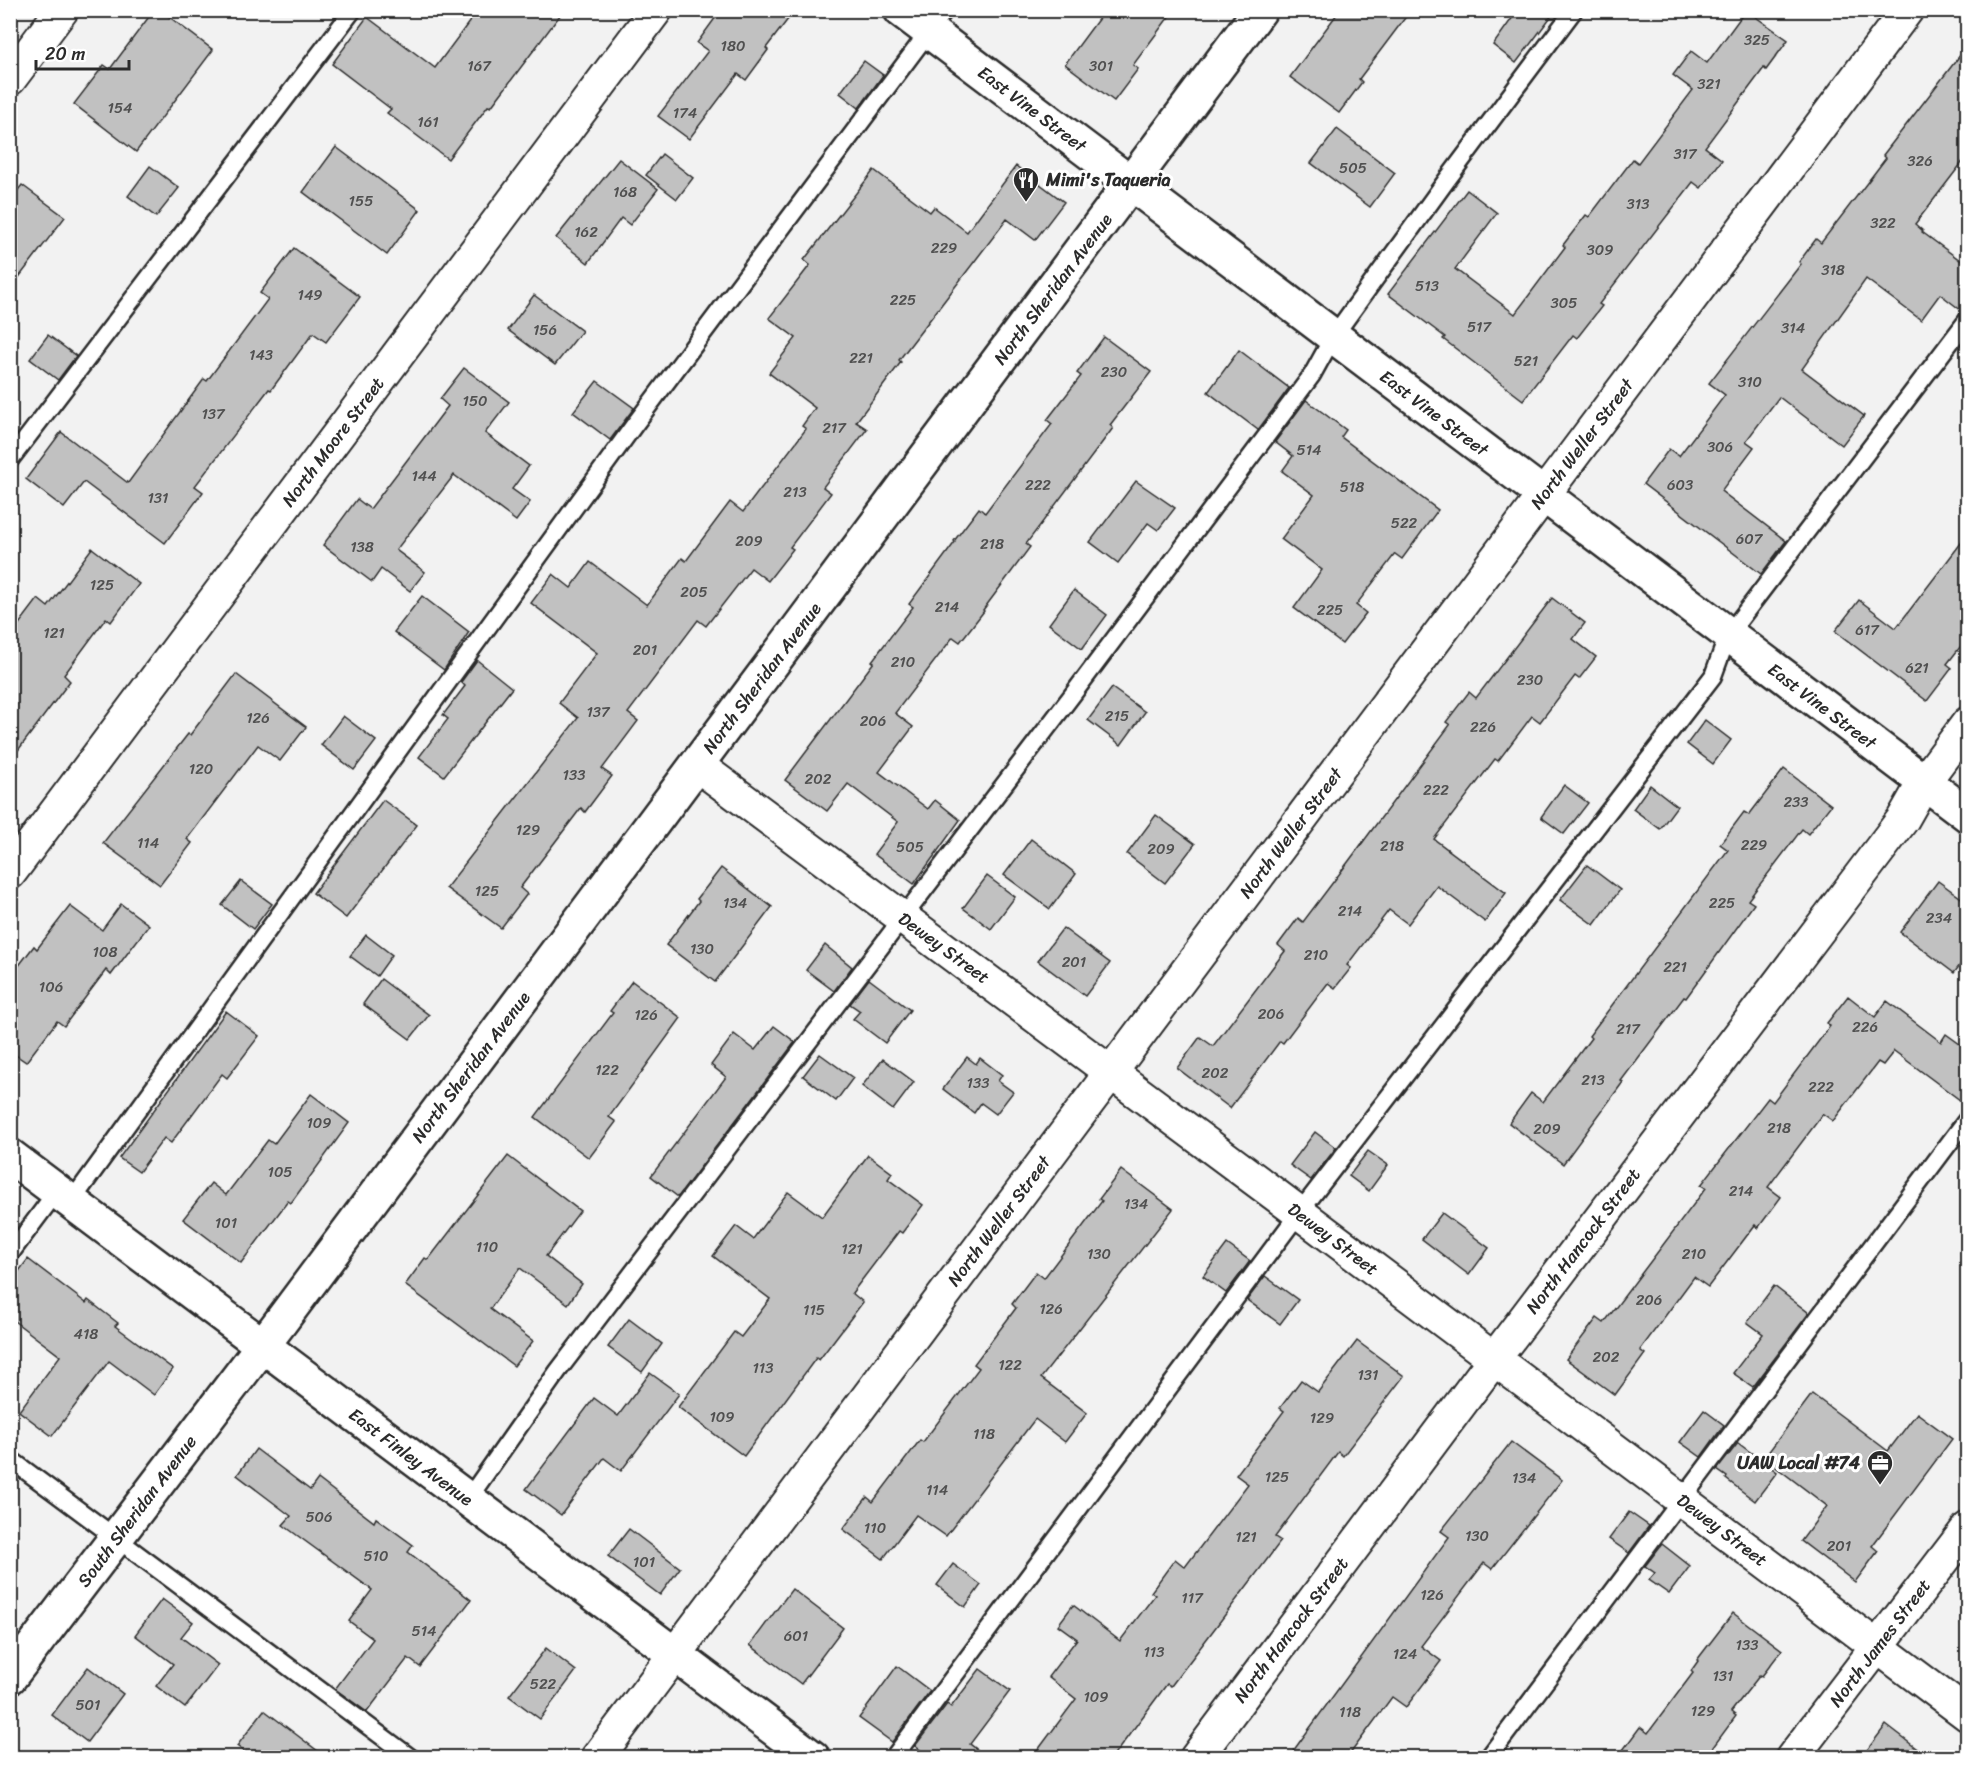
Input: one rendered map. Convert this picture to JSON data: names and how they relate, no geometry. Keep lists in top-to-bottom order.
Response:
{
  "streets": {
    "street": [
      "East Vine Street",
      "North Sheridan Avenue",
      "North Moore Street",
      "North Weller Street",
      "Dewey Street",
      "North Hancock Street",
      "East Finley Avenue",
      "South Sheridan Avenue",
      "North James Street"
    ]
  },
  "crossings": [
    ["East Vine Street", "North Sheridan Avenue"],
    ["East Vine Street", "North Weller Street"],
    ["East Vine Street", "North Hancock Street"],
    ["North Sheridan Avenue", "Dewey Street"],
    ["North Sheridan Avenue", "East Finley Avenue"],
    ["North Sheridan Avenue", "South Sheridan Avenue"],
    ["North Weller Street", "Dewey Street"],
    ["North Weller Street", "East Finley Avenue"],
    ["Dewey Street", "North Hancock Street"],
    ["Dewey Street", "North James Street"],
    ["East Finley Avenue", "South Sheridan Avenue"]
  ],
  "places": {
    "restaurant": ["Mimi's Taqueria"],
    "office": ["UAW Local #74"]
  },
  "house_numbers": [
    "325",
    "180",
    "167",
    "301",
    "321",
    "154",
    "174",
    "161",
    "317",
    "326",
    "505",
    "168",
    "155",
    "313",
    "322",
    "162",
    "229",
    "309",
    "318",
    "513",
    "149",
    "225",
    "305",
    "517",
    "314",
    "156",
    "143",
    "221",
    "521",
    "230",
    "310",
    "150",
    "137",
    "217",
    "306",
    "514",
    "144",
    "222",
    "603",
    "518",
    "213",
    "131",
    "522",
    "607",
    "209",
    "218",
    "138",
    "125",
    "205",
    "214",
    "225",
    "617",
    "121",
    "201",
    "210",
    "621",
    "230",
    "137",
    "215",
    "126",
    "206",
    "226",
    "120",
    "133",
    "202",
    "222",
    "233",
    "129",
    "114",
    "229",
    "218",
    "505",
    "209",
    "125",
    "134",
    "225",
    "214",
    "234",
    "130",
    "108",
    "210",
    "201",
    "221",
    "106",
    "206",
    "126",
    "226",
    "217",
    "122",
    "202",
    "213",
    "133",
    "222",
    "109",
    "218",
    "209",
    "105",
    "214",
    "134",
    "101",
    "110",
    "121",
    "130",
    "210",
    "206",
    "126",
    "115",
    "418",
    "202",
    "122",
    "113",
    "131",
    "109",
    "129",
    "118",
    "125",
    "134",
    "114",
    "506",
    "110",
    "130",
    "121",
    "201",
    "510",
    "101",
    "126",
    "117",
    "514",
    "601",
    "133",
    "113",
    "124",
    "131",
    "522",
    "109",
    "501",
    "129",
    "118"
  ],
  "scale_bar": "20 m"
}
